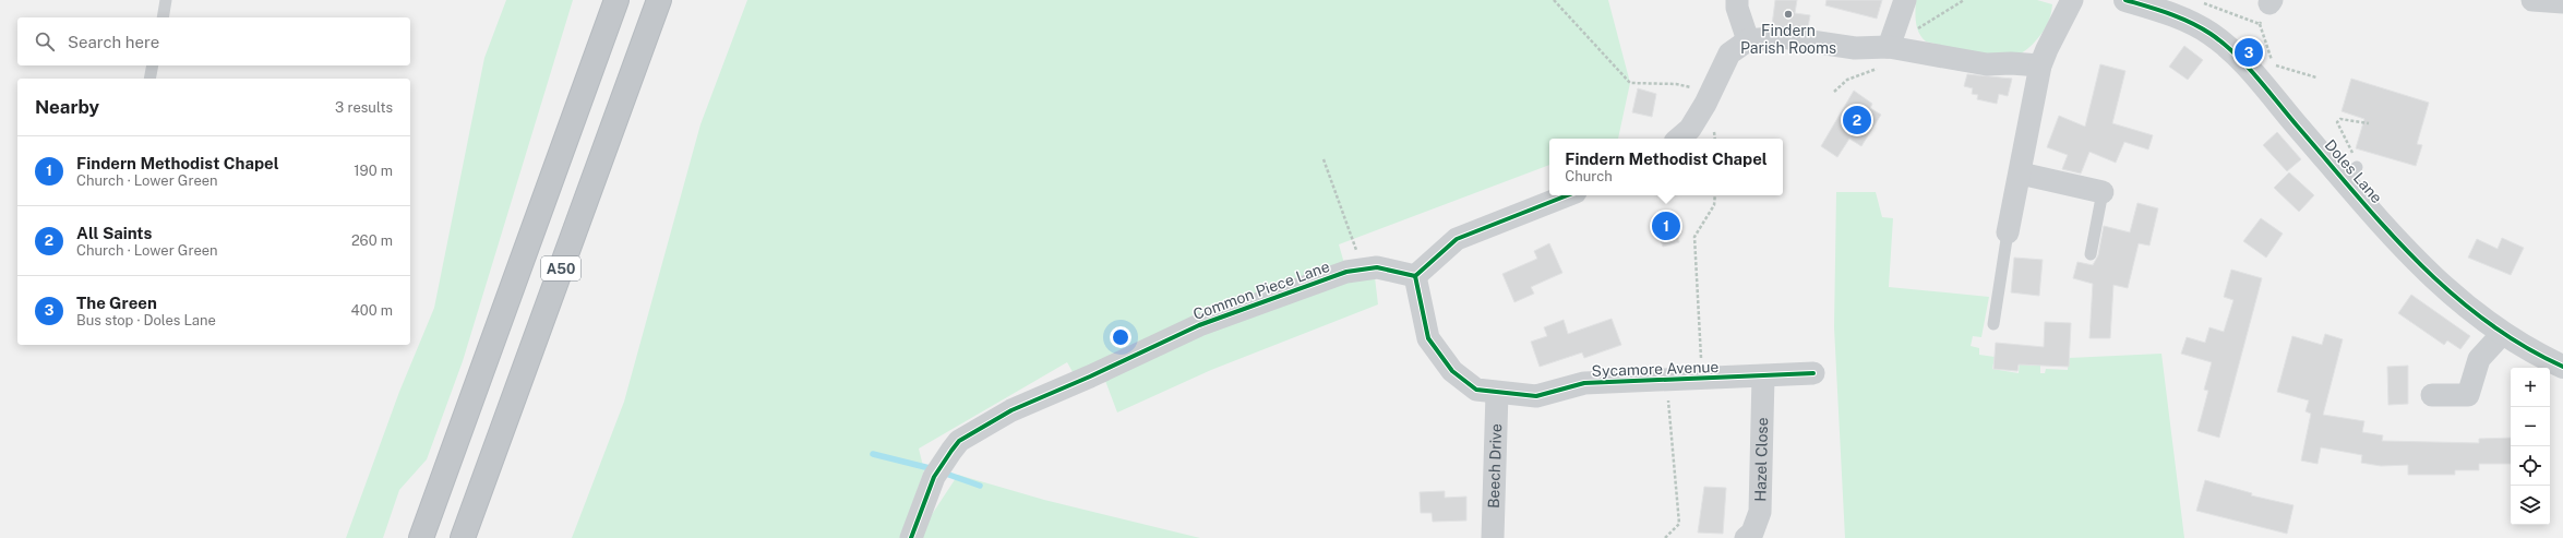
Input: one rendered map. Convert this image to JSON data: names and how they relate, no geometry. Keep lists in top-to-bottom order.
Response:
{
  "streets": {
    "highway": ["A50"],
    "street": [
      "Doles Lane",
      "Common Piece Lane",
      "Sycamore Avenue",
      "Hazel Close",
      "Beech Drive"
    ]
  },
  "crossings": [
    ["Common Piece Lane", "Sycamore Avenue"],
    ["Sycamore Avenue", "Hazel Close"],
    ["Sycamore Avenue", "Beech Drive"]
  ],
  "places": ["Findern Parish Rooms"],
  "page": {
    "search": "Search here",
    "pins": ["3", "2", "1"],
    "heading": ["Nearby", "3 results"],
    "list": [
      {
        "mark": "1",
        "name": "Findern Methodist Chapel",
        "note": "Church · Lower Green",
        "value": "190 m"
      },
      {
        "mark": "2",
        "name": "All Saints",
        "note": "Church · Lower Green",
        "value": "260 m"
      },
      {
        "mark": "3",
        "name": "The Green",
        "note": "Bus stop · Doles Lane",
        "value": "400 m"
      }
    ],
    "popup": ["Findern Methodist Chapel", "Church"],
    "map_buttons": ["+", "−"]
  }
}
